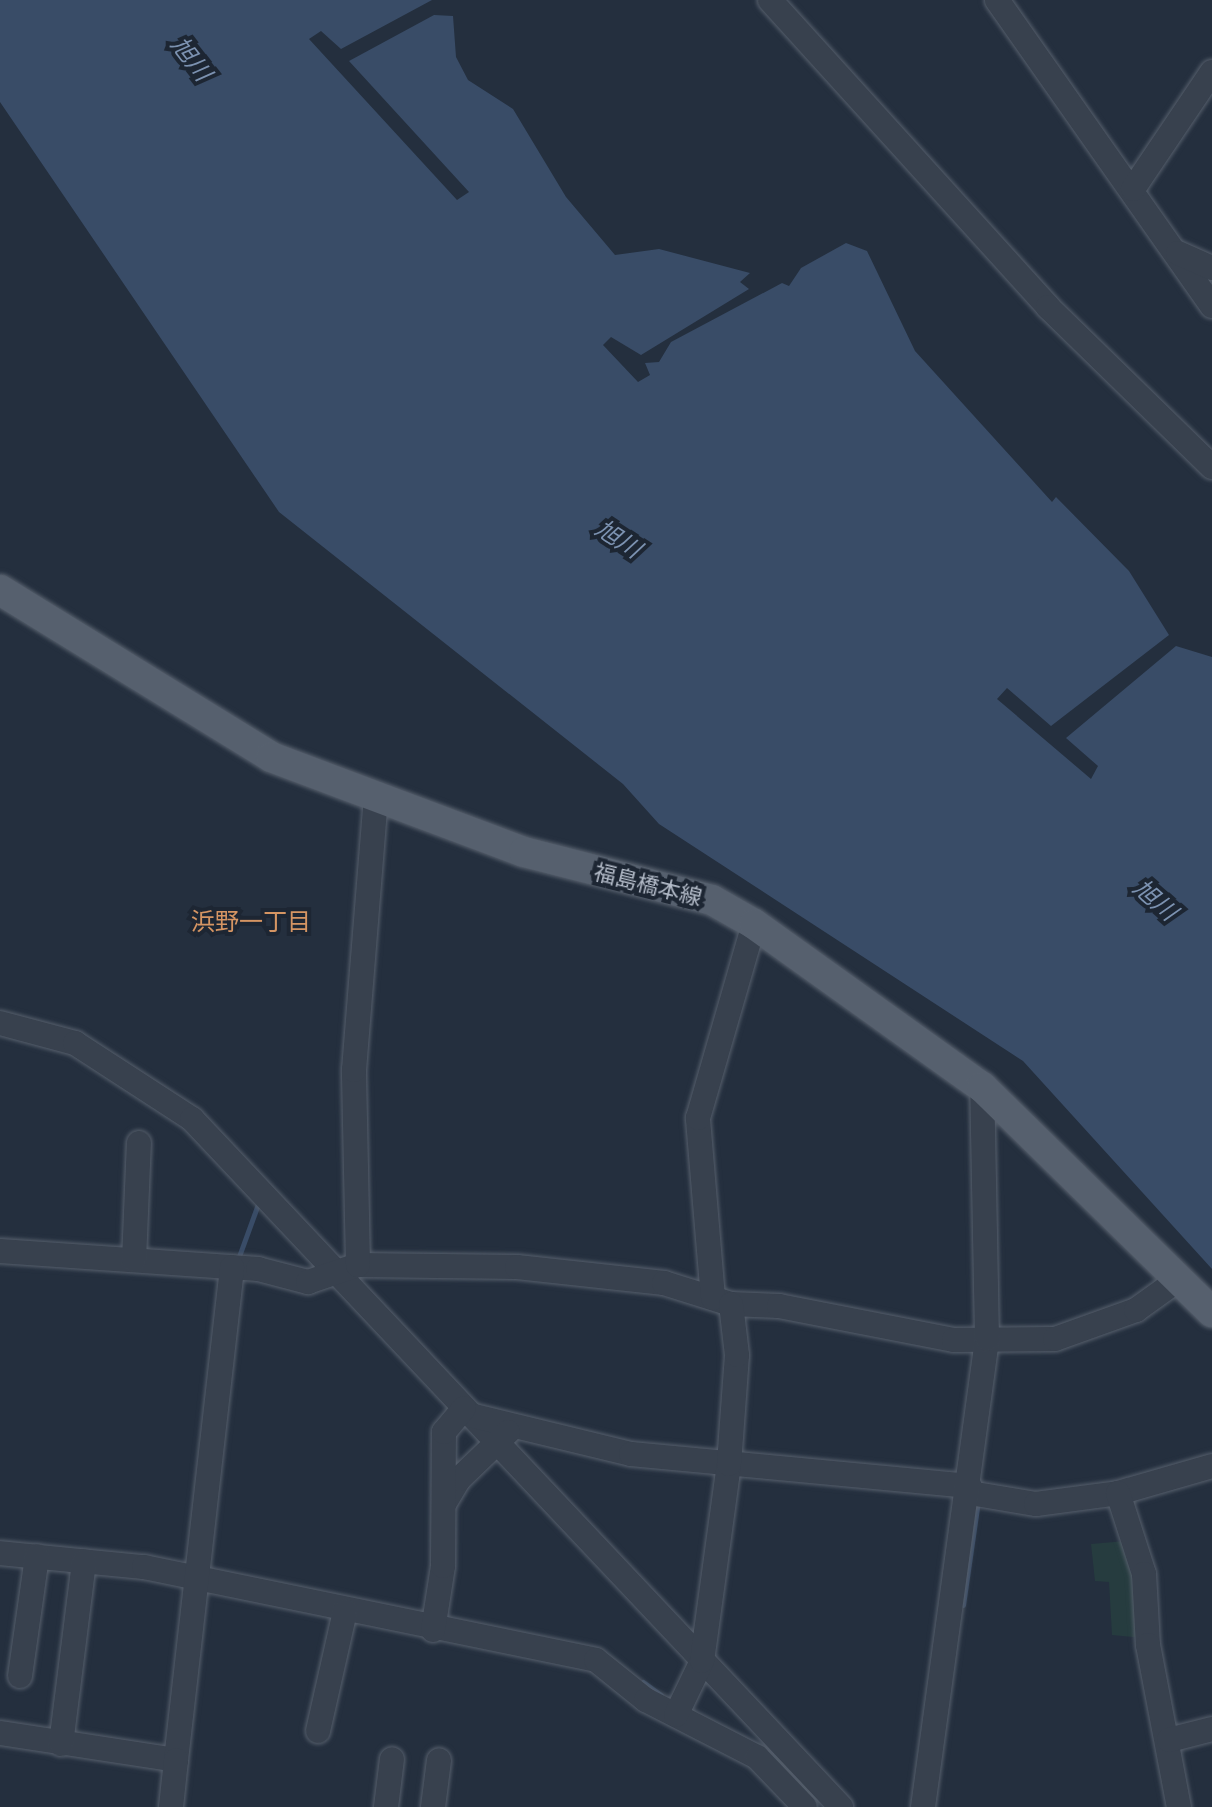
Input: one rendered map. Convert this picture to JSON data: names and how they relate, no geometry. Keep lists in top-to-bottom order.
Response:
{
  "streets": {
    "main road": ["福島橋本線"]
  },
  "districts": ["浜野一丁目"],
  "water": ["旭川"]
}
